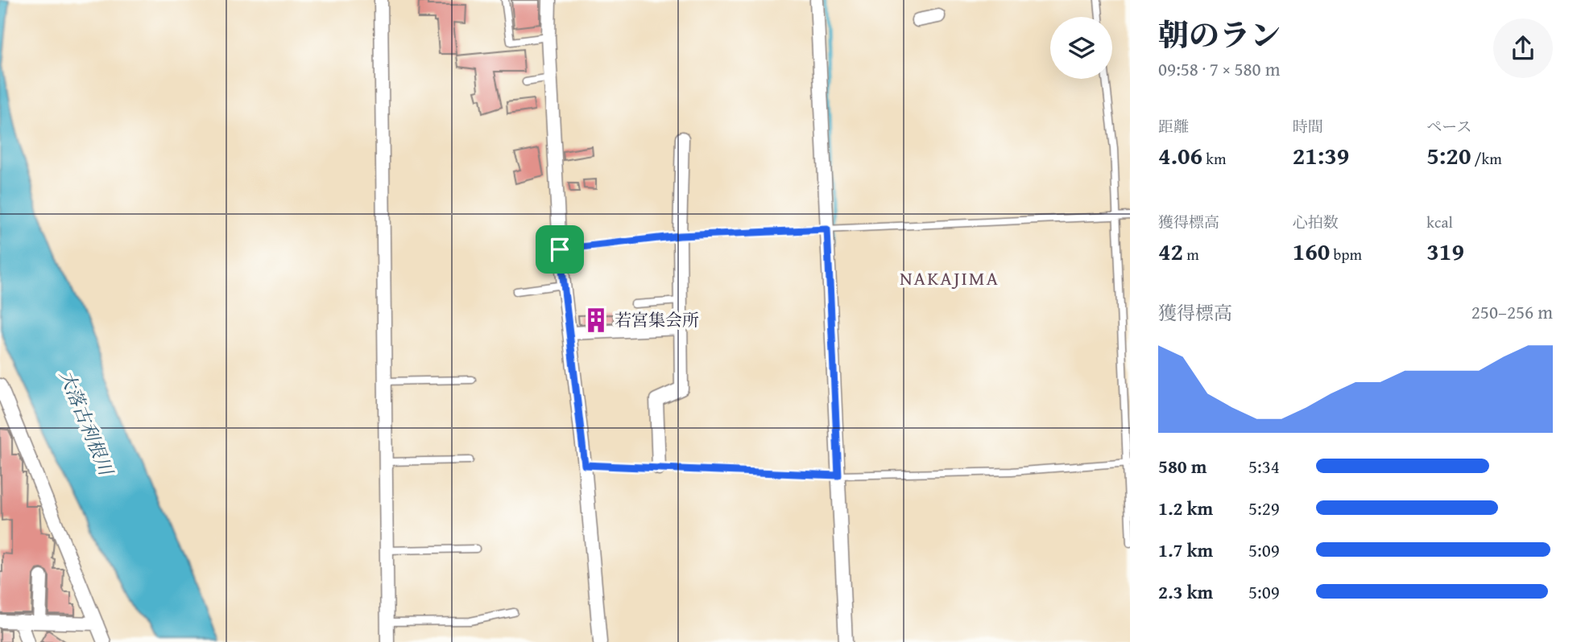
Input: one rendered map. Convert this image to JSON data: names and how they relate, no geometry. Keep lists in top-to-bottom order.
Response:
{
  "districts": ["NAKAJIMA"],
  "water": ["大落古利根川"],
  "places": {
    "building": ["若宮集会所"]
  },
  "page": {
    "heading": ["朝のラン", "09:58 · 7 × 580 m"],
    "stats": [
      ["距離", "4.06 km"],
      ["時間", "21:39"],
      ["ペース", "5:20 /km"],
      ["獲得標高", "42 m"],
      ["心拍数", "160 bpm"],
      ["kcal", "319"]
    ],
    "chart": ["獲得標高", "250–256 m"],
    "list": [
      {
        "name": "580 m",
        "note": "5:34"
      },
      {
        "name": "1.2 km",
        "note": "5:29"
      },
      {
        "name": "1.7 km",
        "note": "5:09"
      },
      {
        "name": "2.3 km",
        "note": "5:09"
      }
    ]
  }
}
